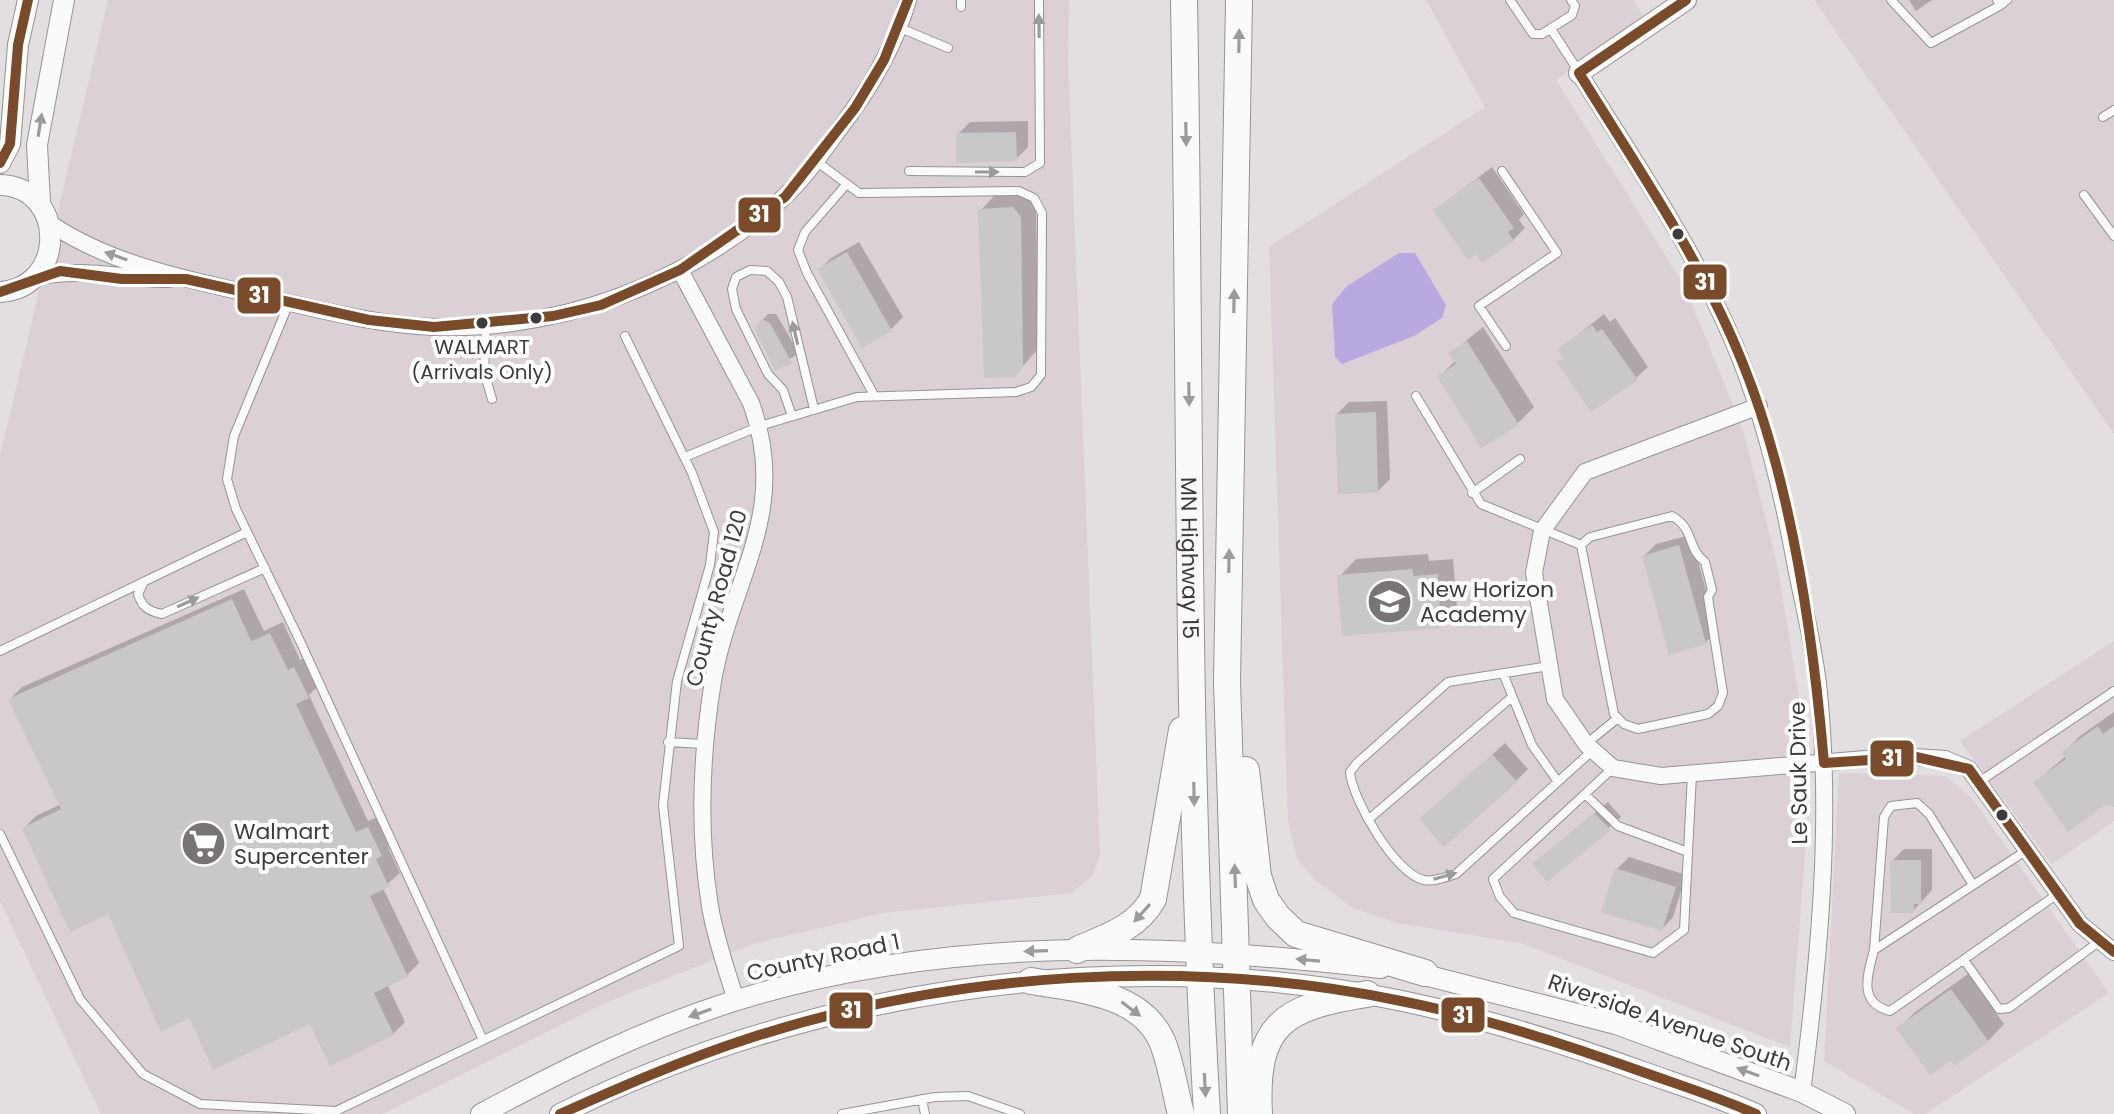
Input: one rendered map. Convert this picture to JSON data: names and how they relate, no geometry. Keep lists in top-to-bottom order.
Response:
{
  "streets": {
    "highway": ["MN Highway 15"],
    "street": [
      "County Road 120",
      "Le Sauk Drive",
      "County Road 1",
      "Riverside Avenue South"
    ]
  },
  "crossings": [
    ["MN Highway 15", "County Road 1"],
    ["MN Highway 15", "Riverside Avenue South"],
    ["County Road 120", "County Road 1"],
    ["Le Sauk Drive", "Riverside Avenue South"],
    ["County Road 1", "Riverside Avenue South"]
  ],
  "places": {
    "other": ["WALMART (Arrivals Only)"],
    "school or university": ["New Horizon Academy"],
    "supermarket": ["Walmart Supercenter"]
  },
  "lines": ["transit line 31"]
}
